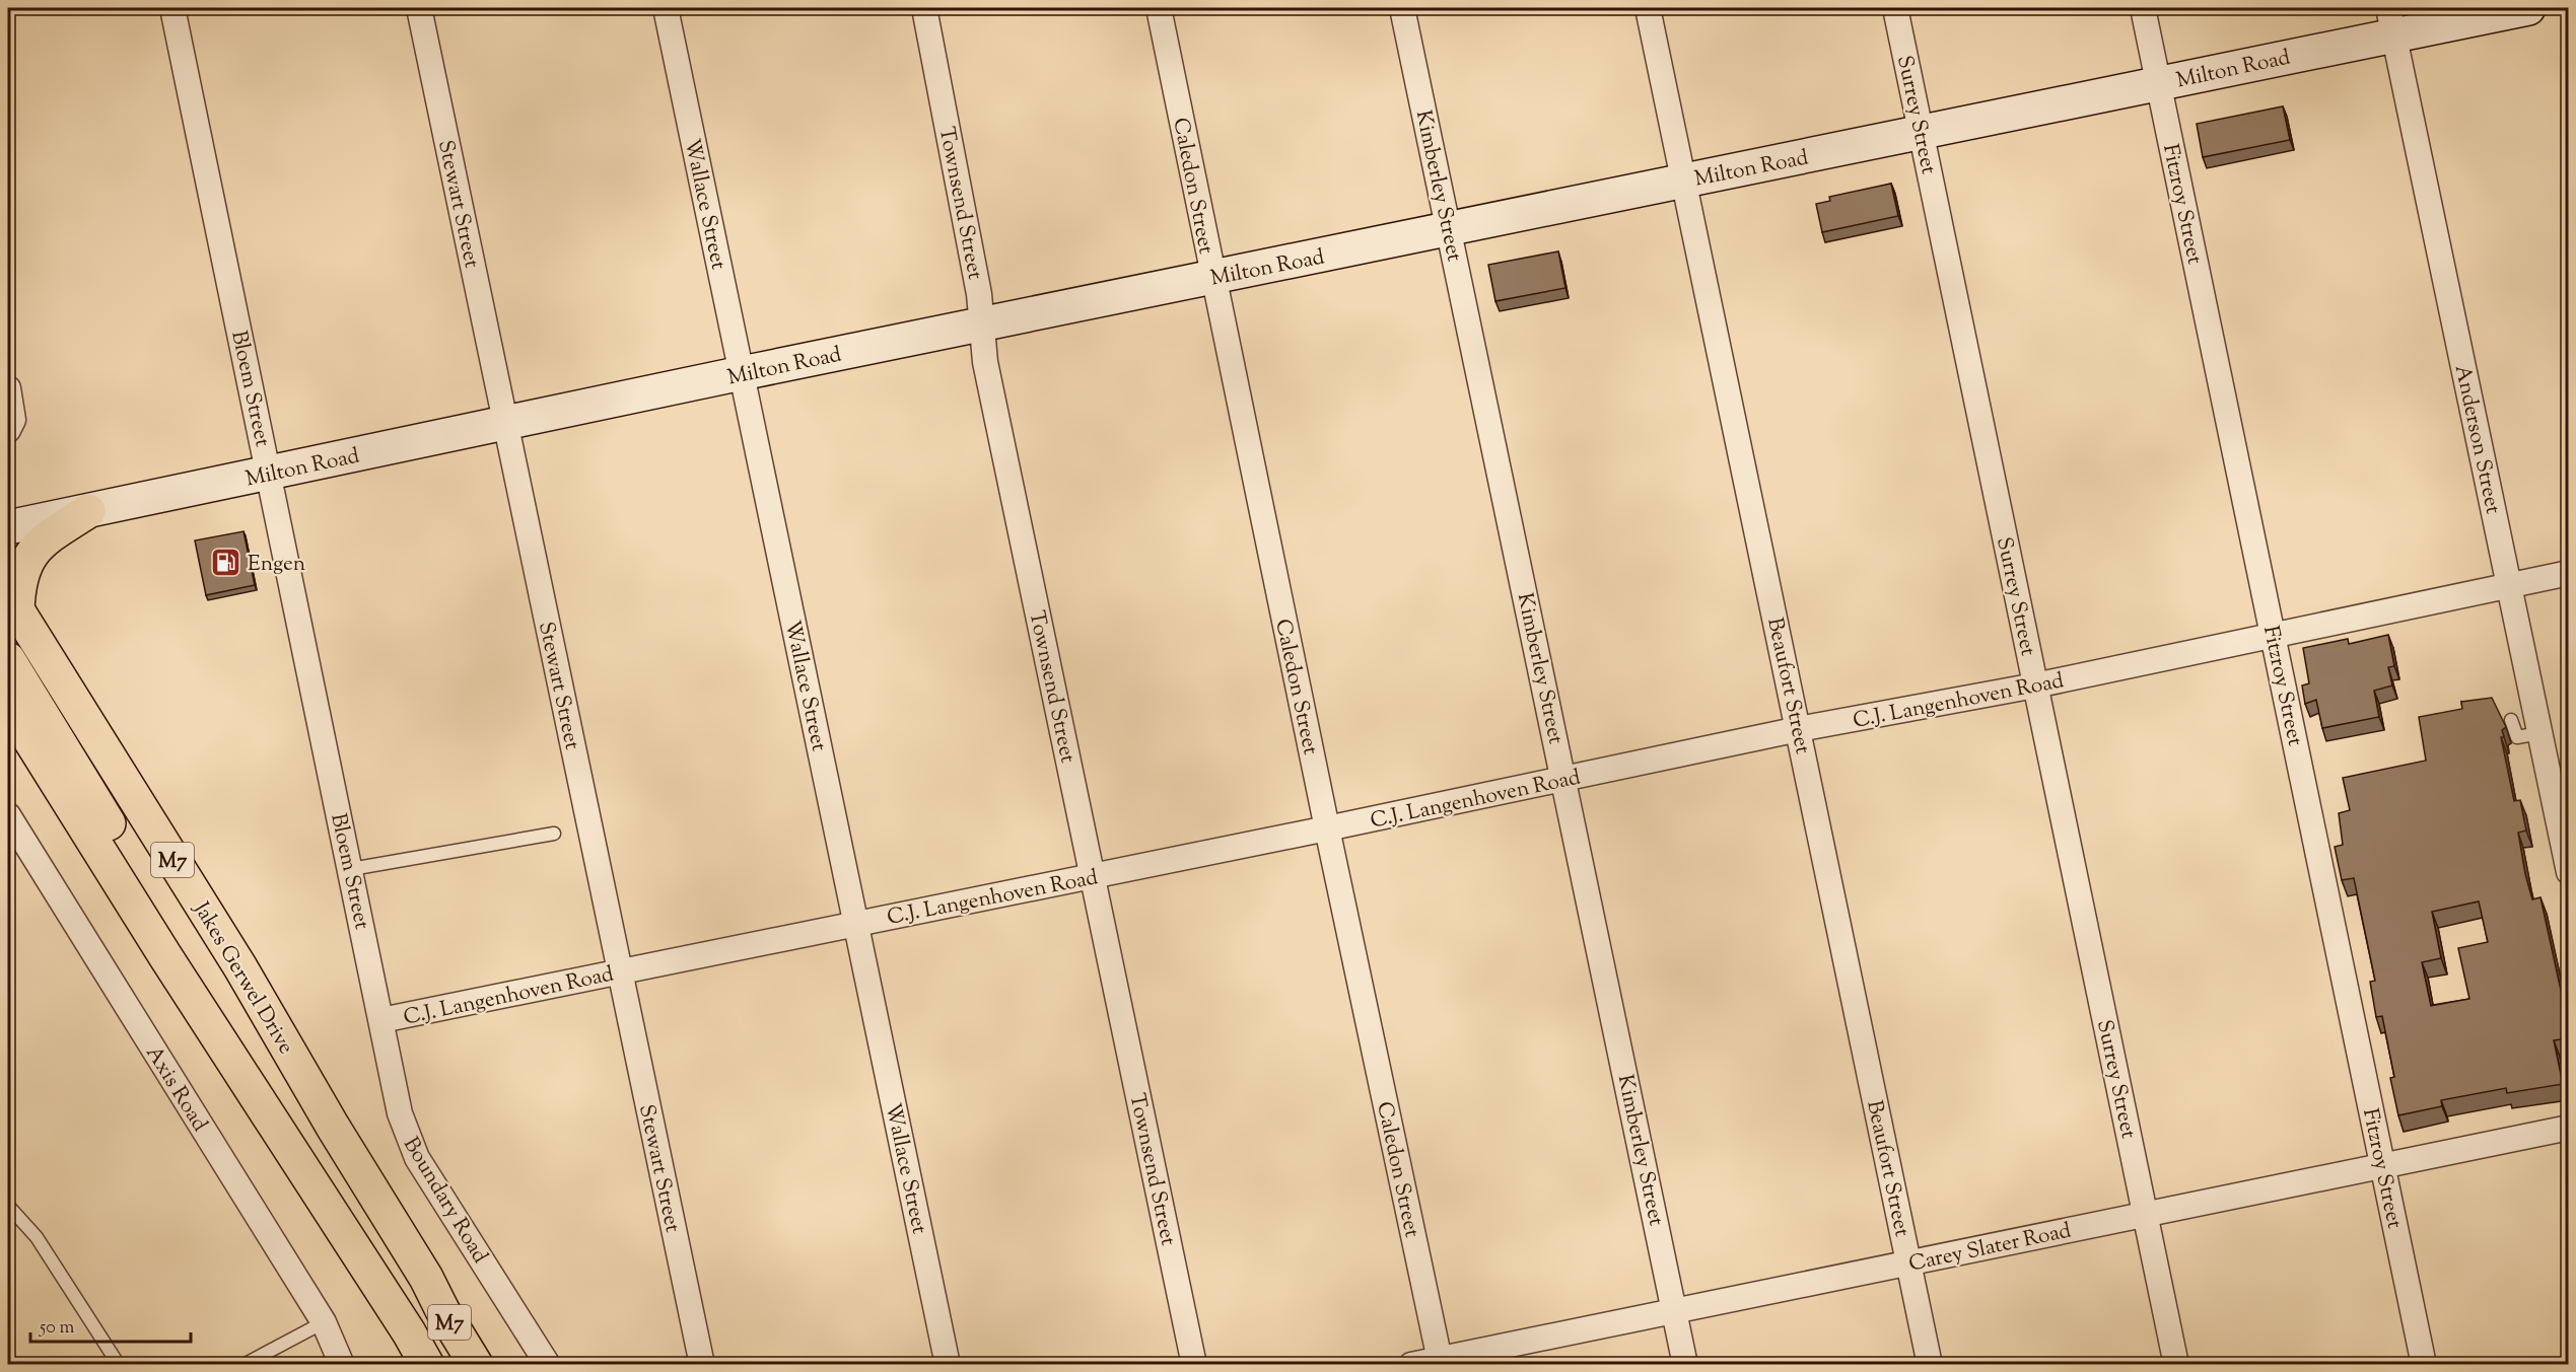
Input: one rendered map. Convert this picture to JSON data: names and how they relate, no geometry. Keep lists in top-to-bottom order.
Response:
{
  "streets": {
    "highway": ["M7", "Jakes Gerwel Drive"],
    "street": [
      "Milton Road",
      "Surrey Street",
      "Caledon Street",
      "Kimberley Street",
      "Townsend Street",
      "Stewart Street",
      "Wallace Street",
      "Fitzroy Street",
      "Bloem Street",
      "Anderson Street",
      "Beaufort Street",
      "C.J. Langenhoven Road",
      "Axis Road",
      "Boundary Road",
      "Carey Slater Road"
    ]
  },
  "crossings": [
    ["Milton Road", "Surrey Street"],
    ["Milton Road", "Caledon Street"],
    ["Milton Road", "Kimberley Street"],
    ["Milton Road", "Townsend Street"],
    ["Milton Road", "Stewart Street"],
    ["Milton Road", "Wallace Street"],
    ["Milton Road", "Fitzroy Street"],
    ["Milton Road", "Bloem Street"],
    ["Milton Road", "Anderson Street"],
    ["Milton Road", "Beaufort Street"],
    ["Surrey Street", "C.J. Langenhoven Road"],
    ["Surrey Street", "Carey Slater Road"],
    ["Caledon Street", "C.J. Langenhoven Road"],
    ["Caledon Street", "Carey Slater Road"],
    ["Kimberley Street", "C.J. Langenhoven Road"],
    ["Kimberley Street", "Carey Slater Road"],
    ["Townsend Street", "C.J. Langenhoven Road"],
    ["Stewart Street", "C.J. Langenhoven Road"],
    ["Wallace Street", "C.J. Langenhoven Road"],
    ["Fitzroy Street", "C.J. Langenhoven Road"],
    ["Fitzroy Street", "Carey Slater Road"],
    ["Bloem Street", "C.J. Langenhoven Road"],
    ["Bloem Street", "Boundary Road"],
    ["Anderson Street", "C.J. Langenhoven Road"],
    ["Beaufort Street", "C.J. Langenhoven Road"],
    ["Beaufort Street", "Carey Slater Road"],
    ["C.J. Langenhoven Road", "Boundary Road"]
  ],
  "places": {
    "fuel station": ["Engen"]
  },
  "scale_bar": "50 m"
}
